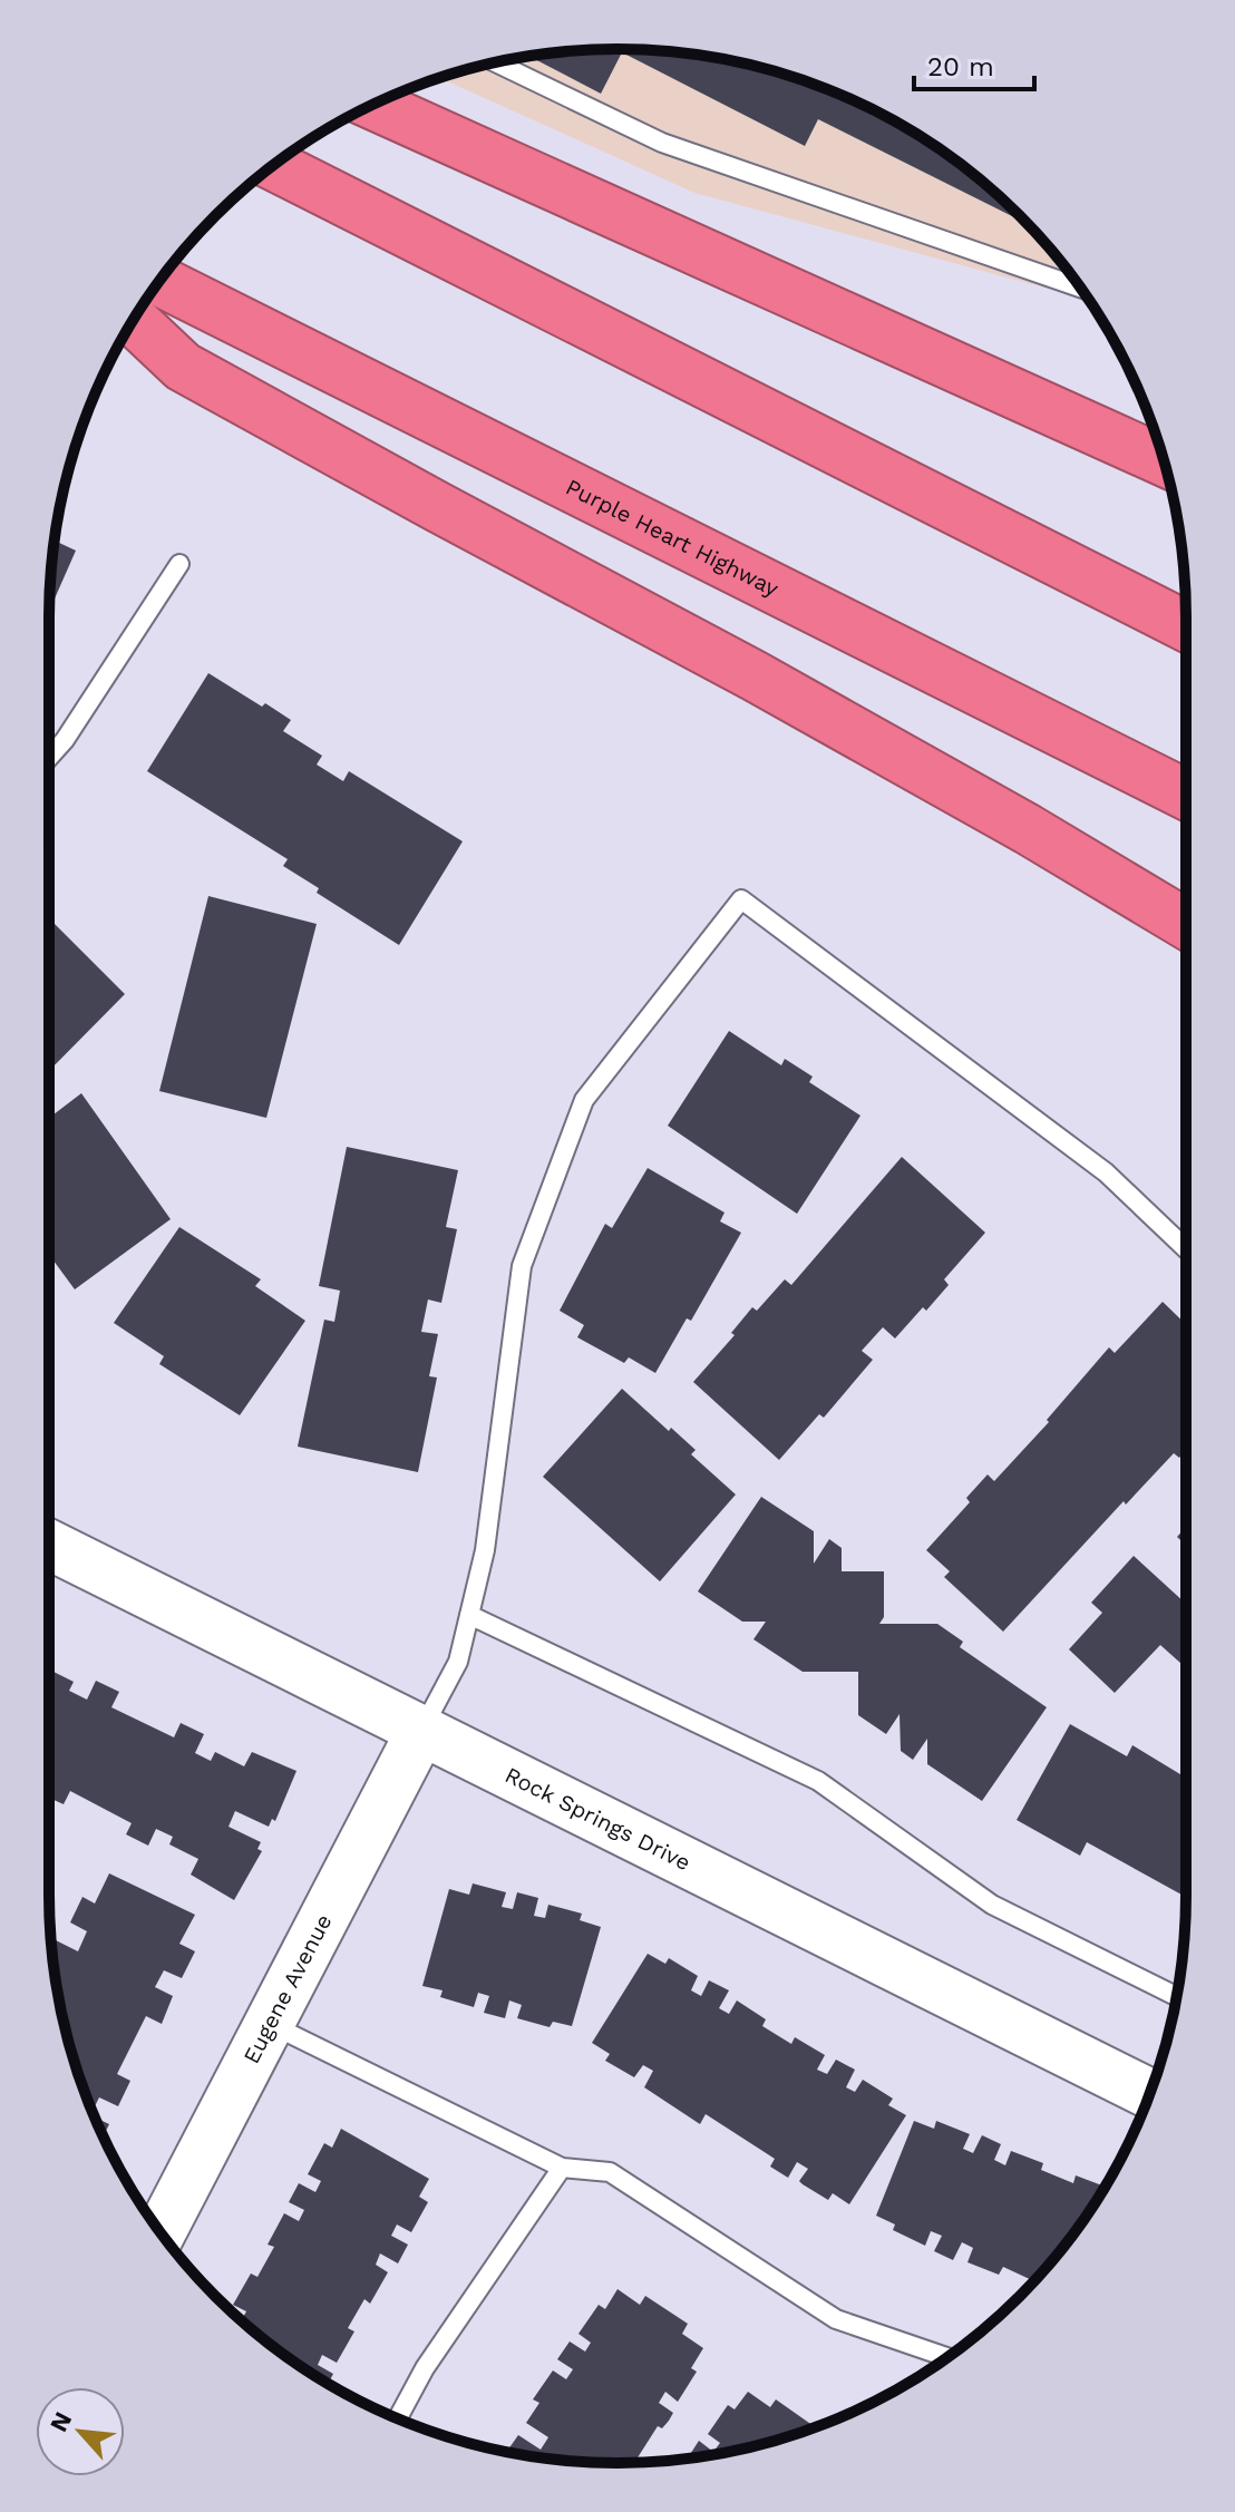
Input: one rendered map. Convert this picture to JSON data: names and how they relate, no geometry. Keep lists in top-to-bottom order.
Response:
{
  "streets": {
    "highway": ["Purple Heart Highway"],
    "main road": ["Rock Springs Drive", "Eugene Avenue"]
  },
  "crossings": [
    ["Rock Springs Drive", "Eugene Avenue"]
  ],
  "scale_bar": "20 m",
  "north": "top left"
}
